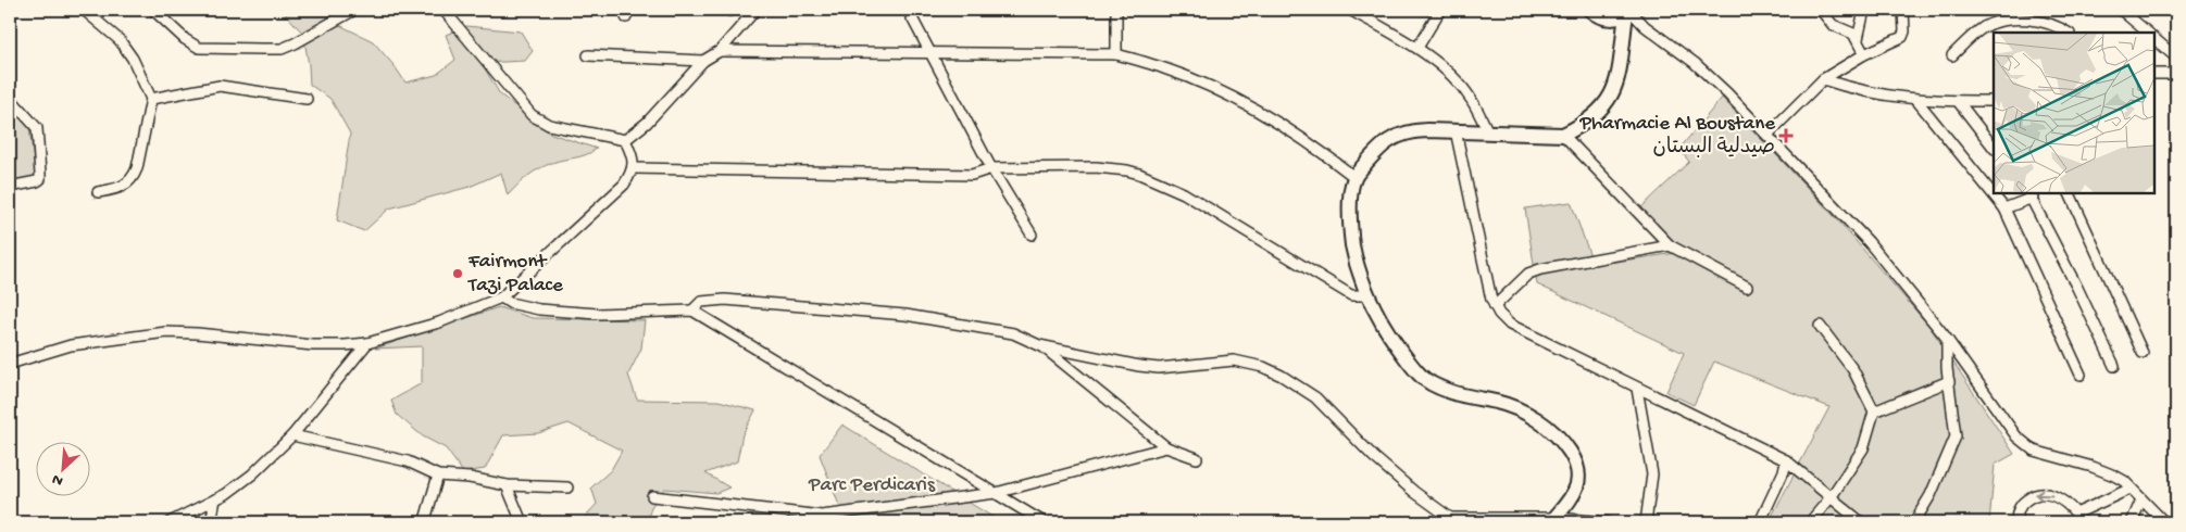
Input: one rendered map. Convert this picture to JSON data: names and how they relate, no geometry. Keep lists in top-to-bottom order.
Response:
{
  "parks": ["Parc Perdicaris"],
  "places": {
    "health": ["Pharmacie Al Boustane صيدلية البستان"],
    "other": ["Fairmont Tazi Palace"]
  },
  "north": "bottom left"
}
